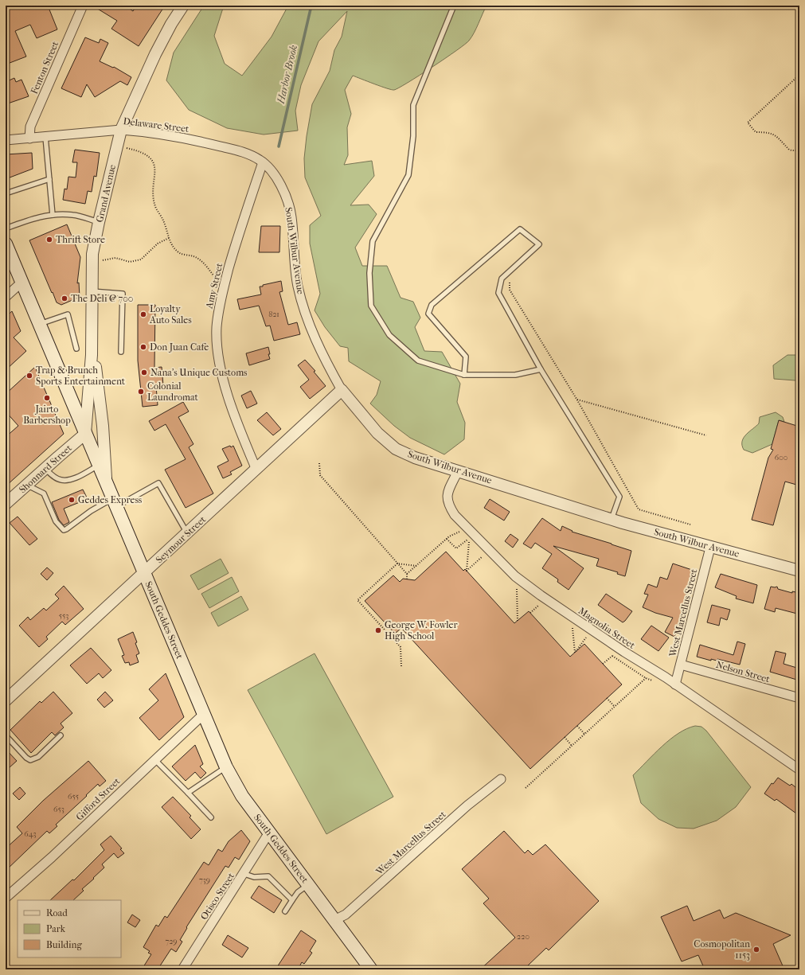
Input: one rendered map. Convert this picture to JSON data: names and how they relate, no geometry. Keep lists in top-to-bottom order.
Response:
{
  "streets": {
    "main road": ["South Geddes Street"],
    "street": [
      "Fenton Street",
      "Delaware Street",
      "Grand Avenue",
      "South Wilbur Avenue",
      "Amy Street",
      "Shonnard Street",
      "Seymour Street",
      "West Marcellus Street",
      "Magnolia Street",
      "Nelson Street",
      "Gifford Street",
      "Otisco Street"
    ]
  },
  "crossings": [
    ["Fenton Street", "Delaware Street"],
    ["Delaware Street", "Grand Avenue"],
    ["Delaware Street", "South Wilbur Avenue"],
    ["Delaware Street", "Amy Street"],
    ["Grand Avenue", "Shonnard Street"],
    ["Grand Avenue", "South Geddes Street"],
    ["South Wilbur Avenue", "Amy Street"],
    ["South Wilbur Avenue", "Seymour Street"],
    ["South Wilbur Avenue", "West Marcellus Street"],
    ["South Wilbur Avenue", "Magnolia Street"],
    ["Amy Street", "Seymour Street"],
    ["Shonnard Street", "South Geddes Street"],
    ["Seymour Street", "South Geddes Street"],
    ["West Marcellus Street", "South Geddes Street"],
    ["West Marcellus Street", "Magnolia Street"],
    ["West Marcellus Street", "Nelson Street"],
    ["South Geddes Street", "Gifford Street"],
    ["South Geddes Street", "Otisco Street"]
  ],
  "water": ["Harbor Brook"],
  "places": [
    "Thrift Store",
    "The Deli @ 700",
    "Loyalty Auto Sales",
    "Don Juan Cafe",
    "Nana's Unique Customs",
    "Trap & Brunch Sports Entertainment",
    "Colonial Laundromat",
    "Jairto Barbershop",
    "Geddes Express",
    "George W. Fowler High School",
    "Cosmopolitan 1153"
  ],
  "house_numbers": [
    "821",
    "600",
    "553",
    "655",
    "653",
    "643",
    "739",
    "220",
    "729"
  ],
  "legend": ["Road", "Park", "Building"]
}
